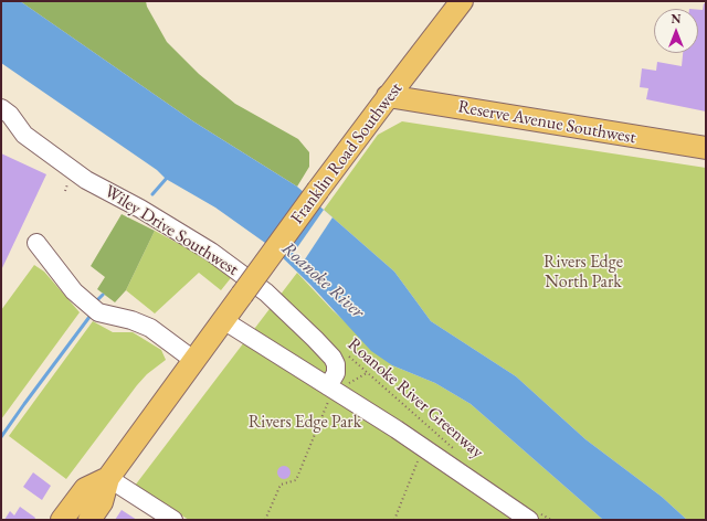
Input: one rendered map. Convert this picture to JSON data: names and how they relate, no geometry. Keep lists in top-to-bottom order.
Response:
{
  "streets": {
    "main road": ["Reserve Avenue Southwest", "Franklin Road Southwest"],
    "street": ["Wiley Drive Southwest"],
    "path": ["Roanoke River Greenway"]
  },
  "crossings": [
    ["Reserve Avenue Southwest", "Franklin Road Southwest"]
  ],
  "water": ["Roanoke River"],
  "parks": ["Rivers Edge North Park", "Rivers Edge Park"],
  "north": "top"
}
